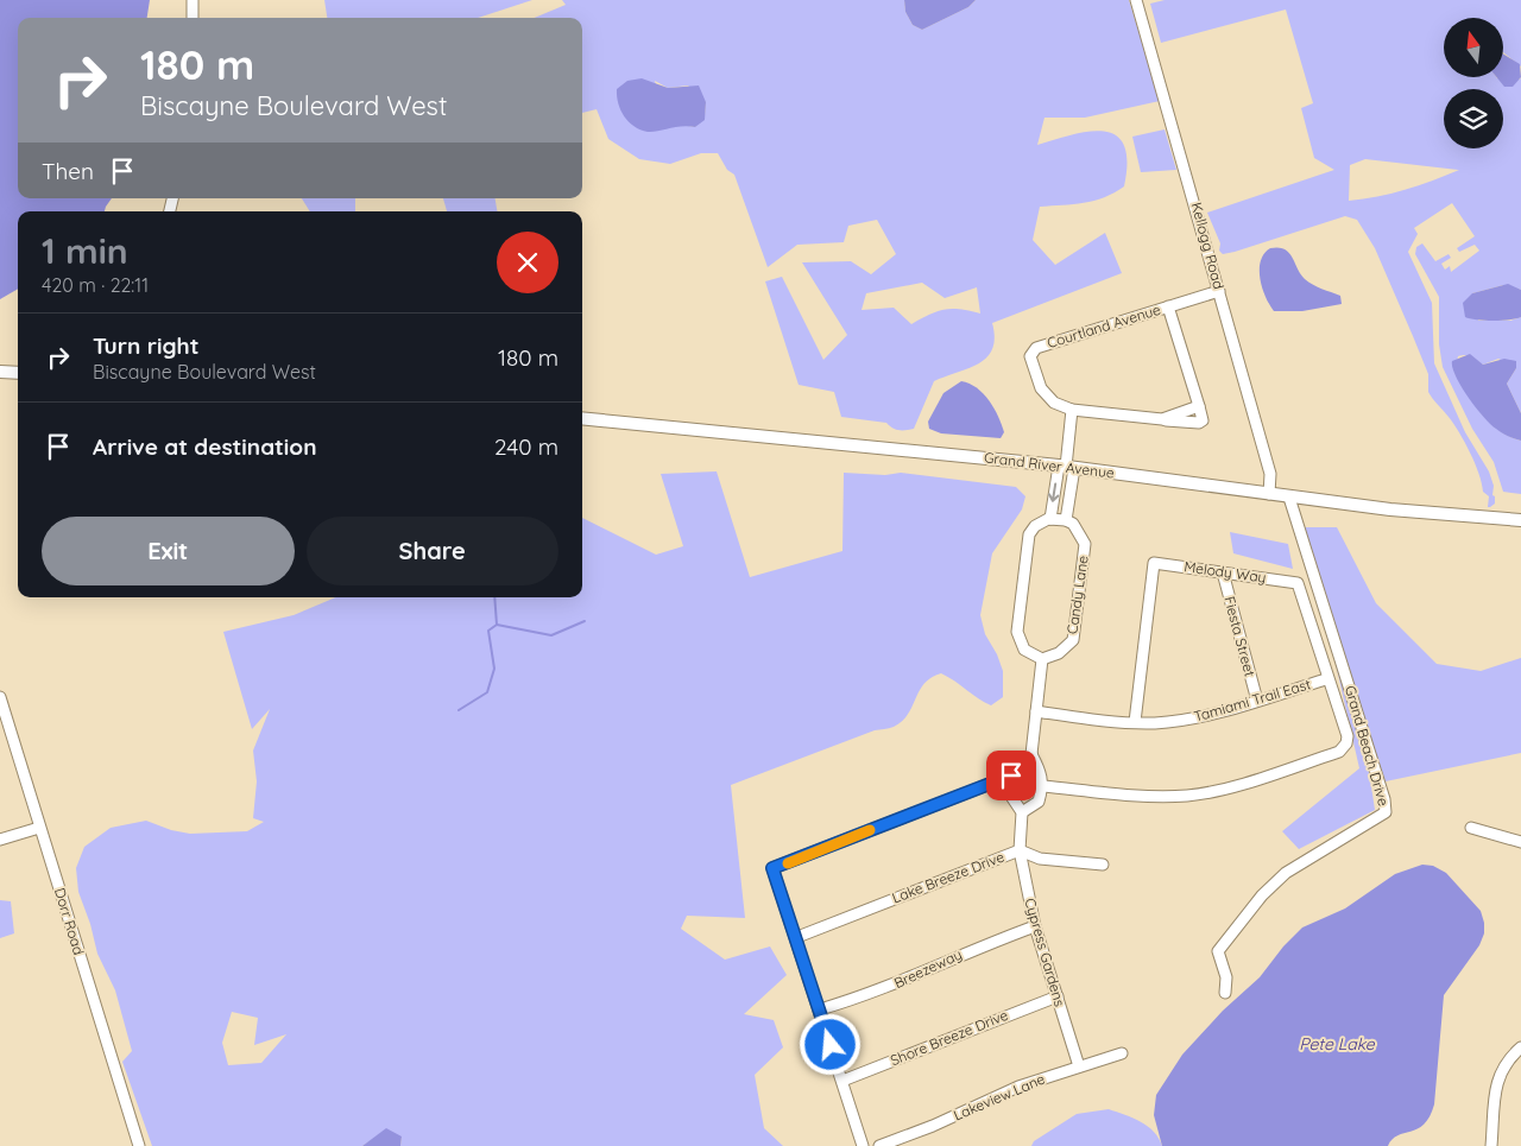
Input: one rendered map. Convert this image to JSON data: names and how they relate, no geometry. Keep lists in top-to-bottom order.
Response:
{
  "streets": {
    "main road": ["Grand River Avenue"],
    "street": [
      "Kellogg Road",
      "Courtland Avenue",
      "Melody Way",
      "Candy Lane",
      "Fiesta Street",
      "Tamiami Trail East",
      "Grand Beach Drive",
      "Lake Breeze Drive",
      "Dorr Road",
      "Cypress Gardens",
      "Breezeway",
      "Shore Breeze Drive",
      "Lakeview Lane"
    ]
  },
  "crossings": [
    ["Kellogg Road", "Courtland Avenue"],
    ["Kellogg Road", "Grand River Avenue"],
    ["Grand River Avenue", "Grand Beach Drive"],
    ["Melody Way", "Fiesta Street"],
    ["Melody Way", "Tamiami Trail East"],
    ["Fiesta Street", "Tamiami Trail East"],
    ["Lake Breeze Drive", "Cypress Gardens"],
    ["Cypress Gardens", "Breezeway"],
    ["Cypress Gardens", "Shore Breeze Drive"],
    ["Cypress Gardens", "Lakeview Lane"]
  ],
  "water": ["Pete Lake"],
  "north": "top",
  "page": {
    "turn": ["180 m", "Biscayne Boulevard West"],
    "then": "Then",
    "heading": ["1 min", "420 m · 22:11"],
    "list": [
      {
        "name": "Turn right",
        "note": "Biscayne Boulevard West",
        "value": "180 m"
      },
      {
        "name": "Arrive at destination",
        "value": "240 m"
      }
    ],
    "buttons": ["Exit", "Share"]
  }
}
